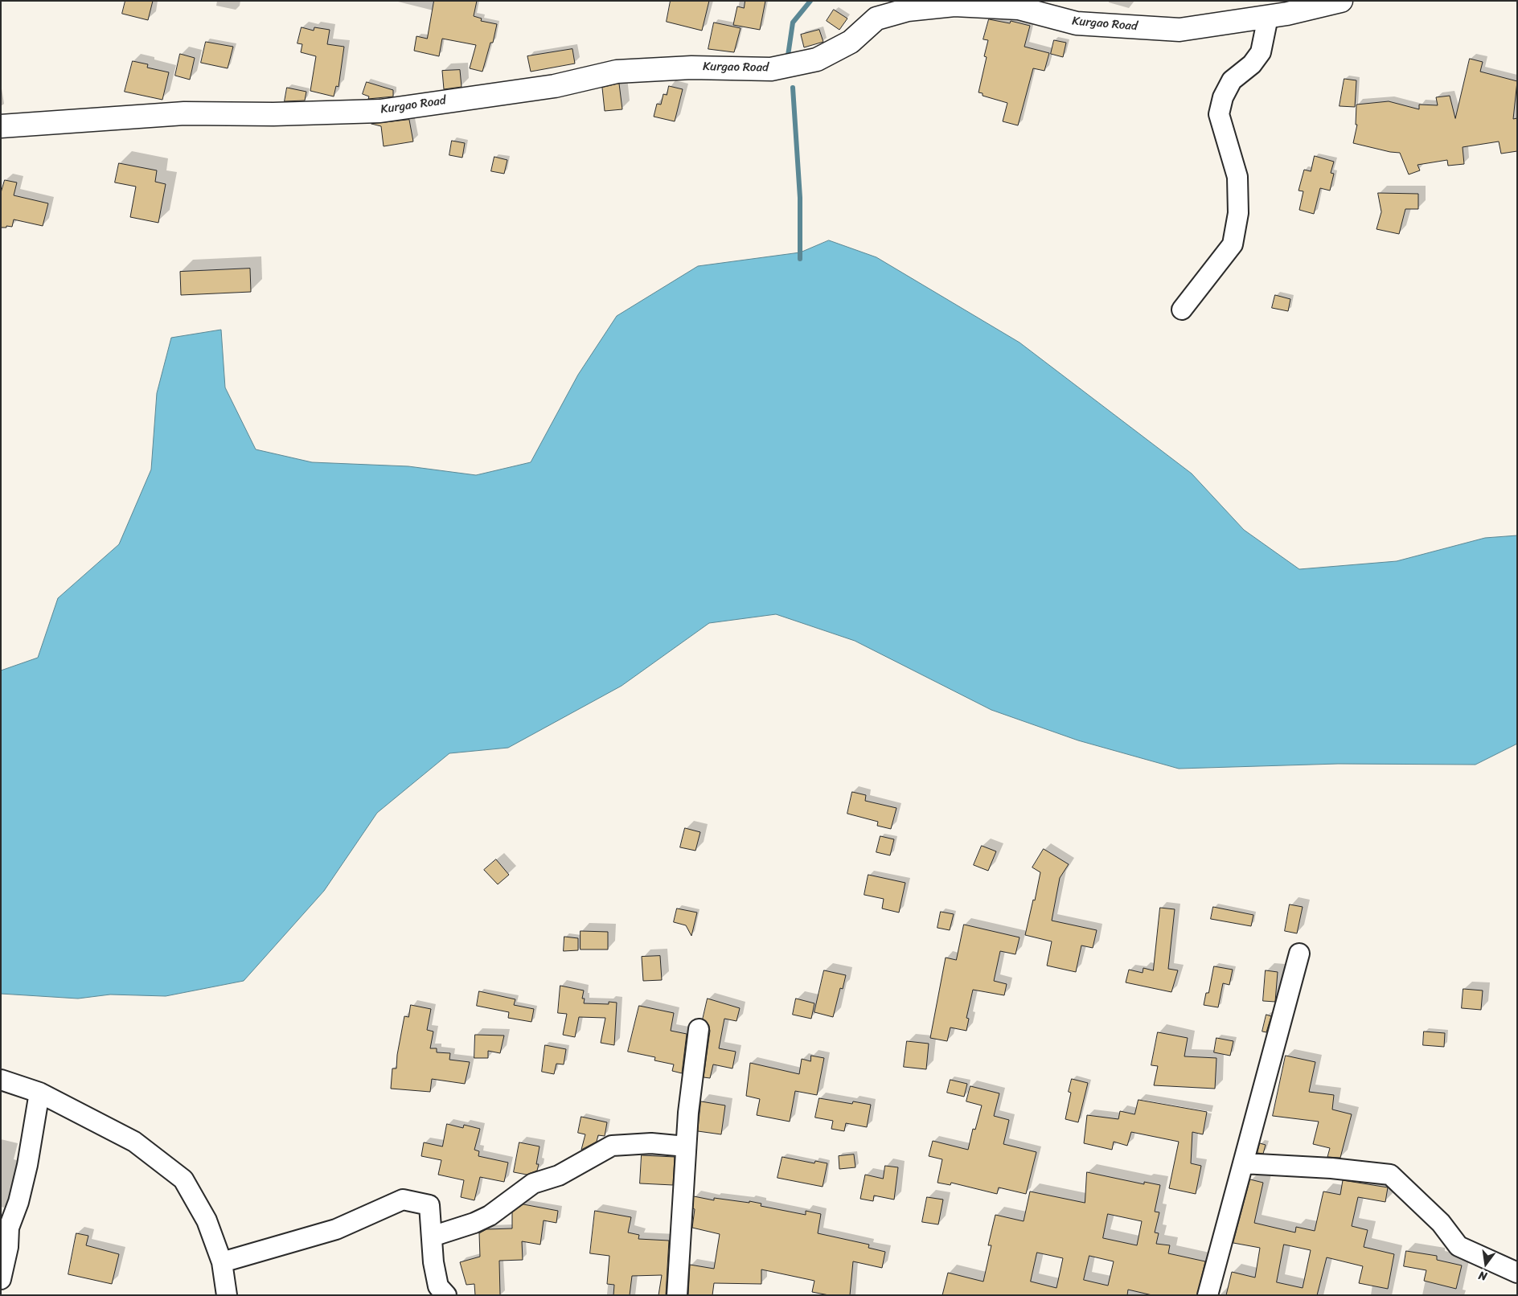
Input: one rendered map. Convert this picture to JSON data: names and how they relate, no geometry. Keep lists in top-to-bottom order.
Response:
{
  "streets": {
    "street": ["Kurgao Road"]
  },
  "north": "bottom"
}
